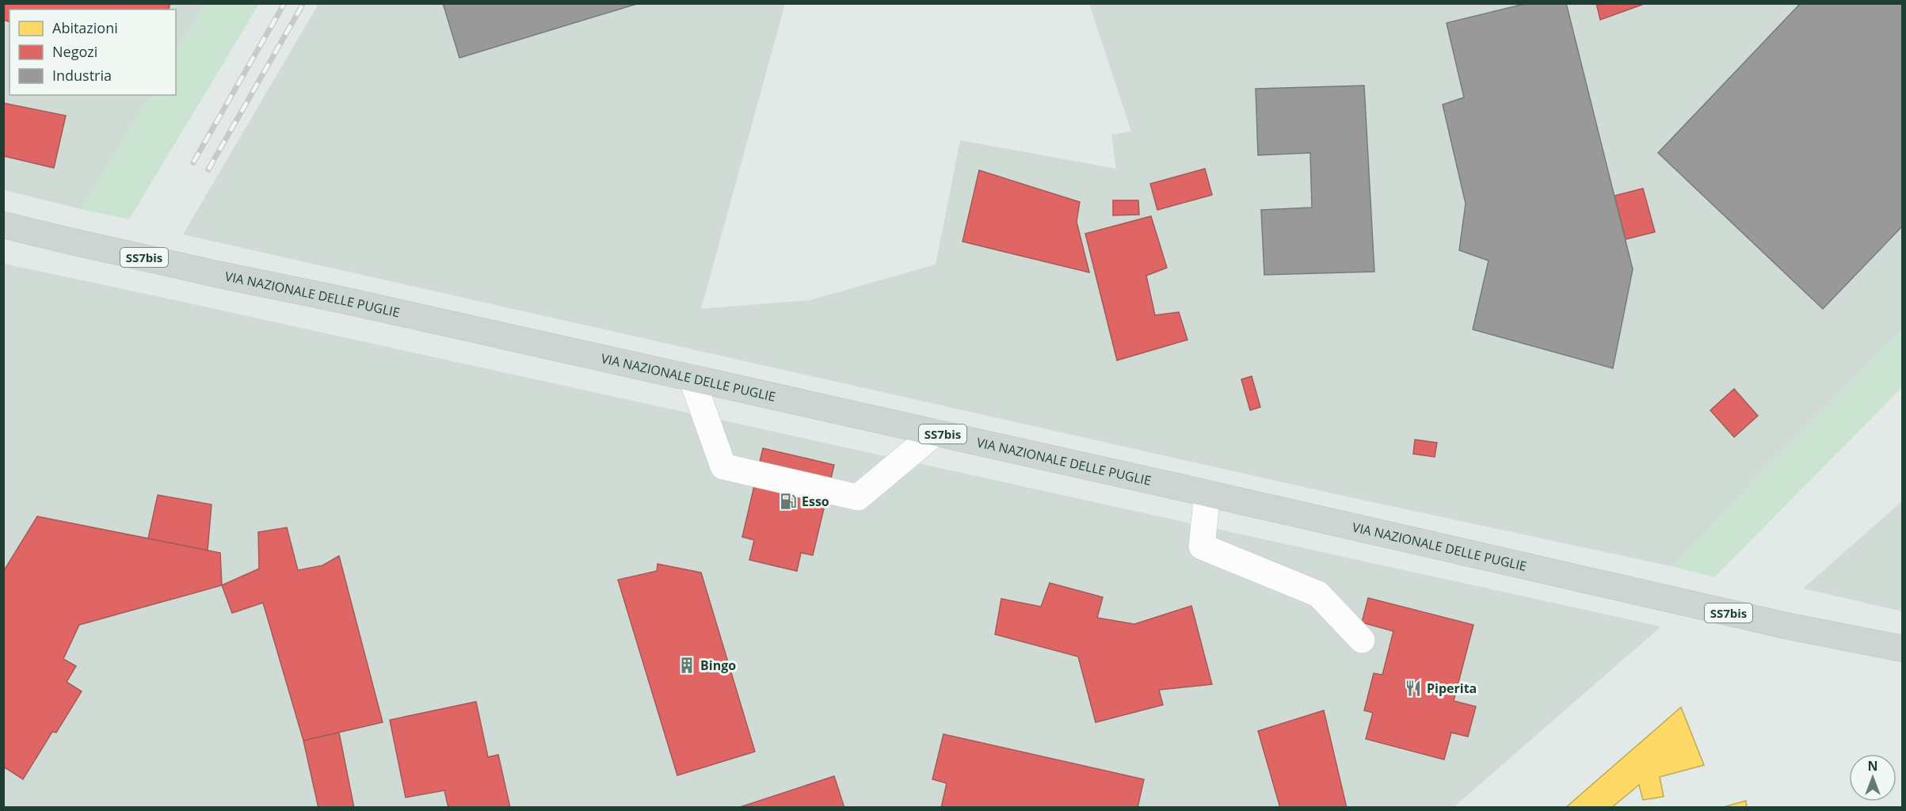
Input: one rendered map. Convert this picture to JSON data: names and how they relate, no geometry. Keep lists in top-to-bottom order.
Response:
{
  "streets": {
    "main road": ["SS7bis", "VIA NAZIONALE DELLE PUGLIE"]
  },
  "places": {
    "fuel station": ["Esso"],
    "building": ["Bingo"],
    "restaurant": ["Piperita"]
  },
  "legend": ["Abitazioni", "Negozi", "Industria"],
  "north": "top"
}
